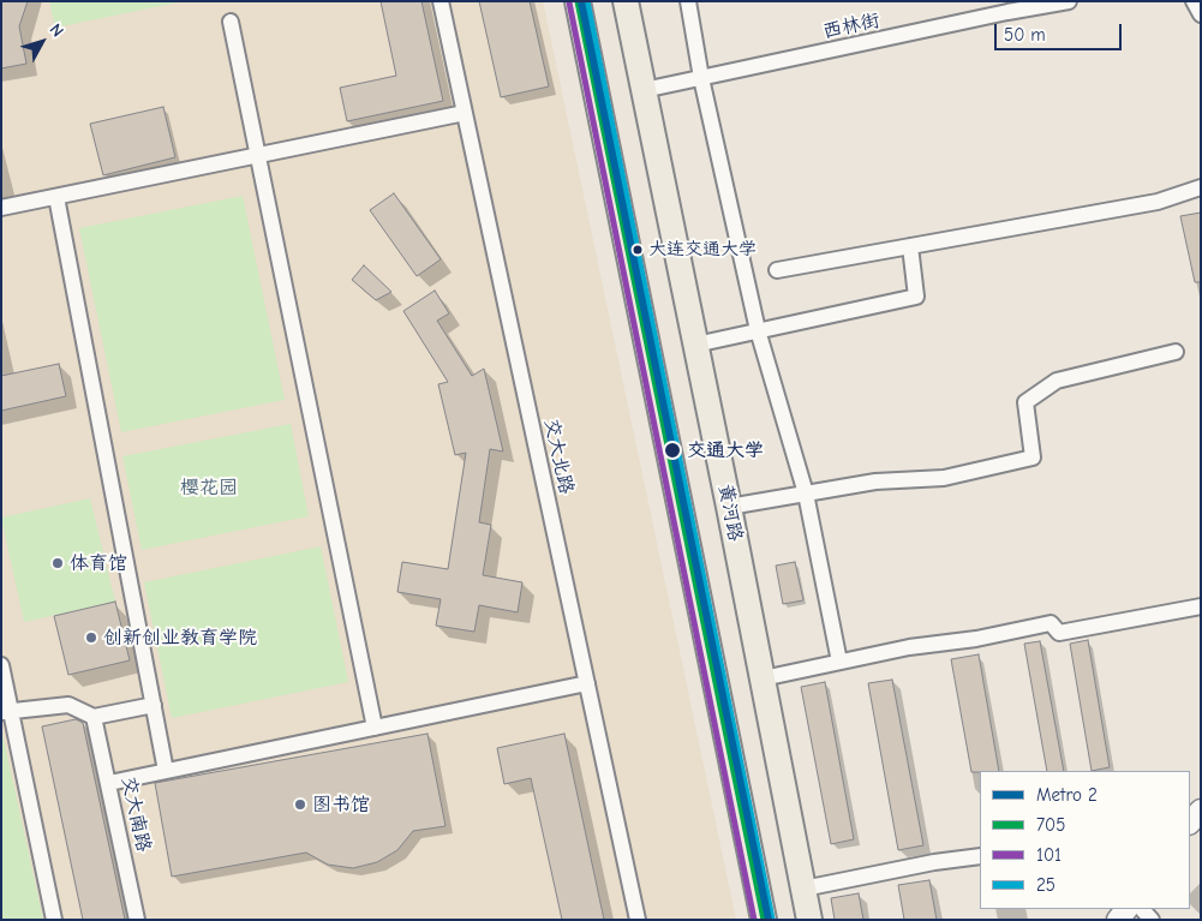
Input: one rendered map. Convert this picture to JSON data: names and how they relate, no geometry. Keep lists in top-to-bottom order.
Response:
{
  "streets": {
    "main road": ["黄河路"],
    "street": ["西林街", "交大北路", "交大南路"]
  },
  "crossings": [
    ["西林街", "黄河路"]
  ],
  "parks": ["樱花园"],
  "places": [
    "大连交通大学",
    "交通大学",
    "体育馆",
    "创新创业教育学院",
    "图书馆"
  ],
  "lines": [
    "metro line 2",
    "transit line 705",
    "transit line 25",
    "transit line 101"
  ],
  "legend": [
    "Metro 2",
    "705",
    "101",
    "25"
  ],
  "scale_bar": "50 m",
  "north": "top right"
}
